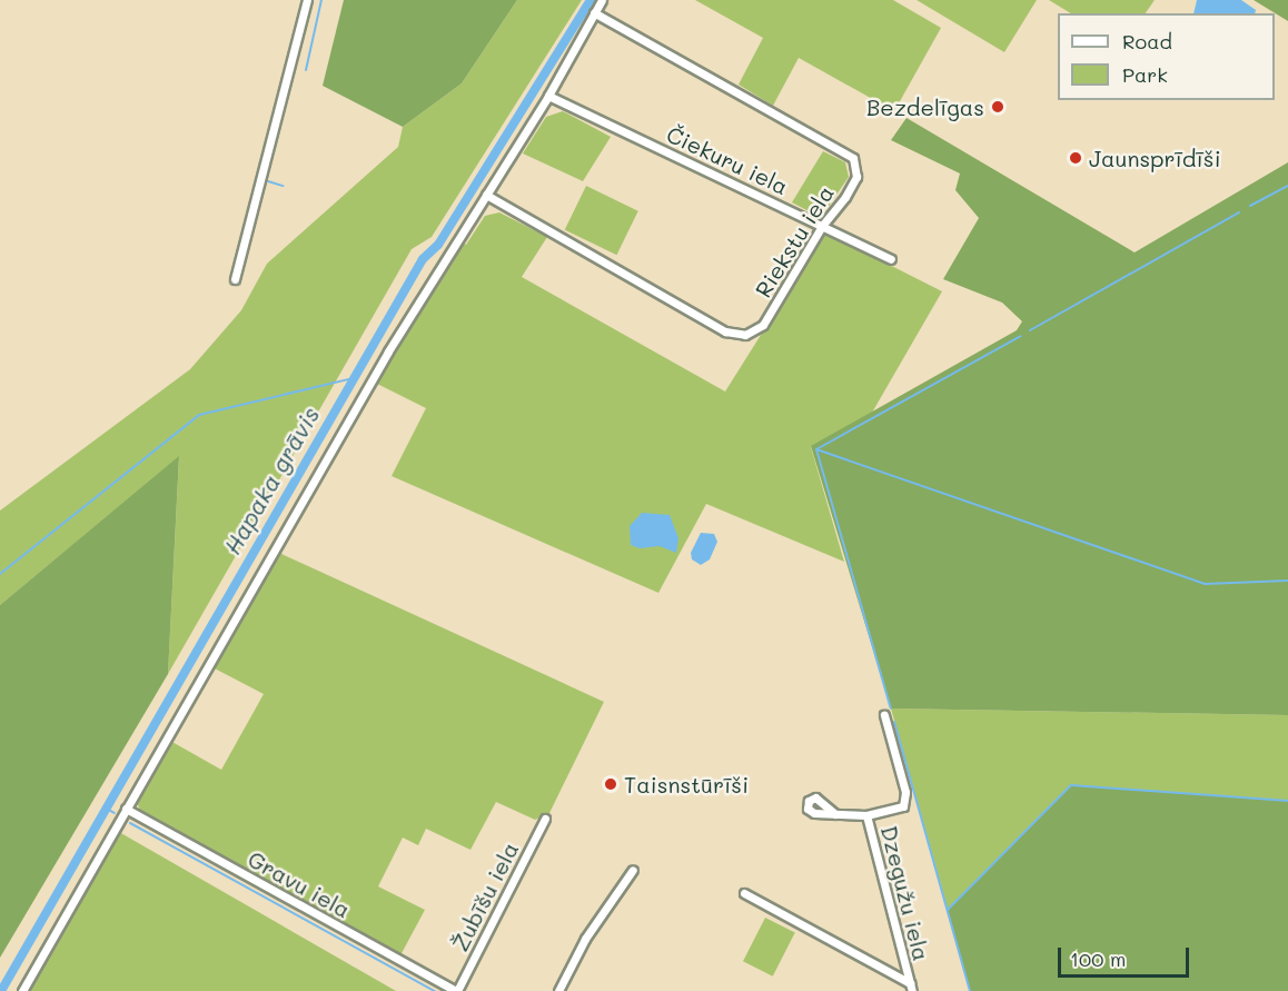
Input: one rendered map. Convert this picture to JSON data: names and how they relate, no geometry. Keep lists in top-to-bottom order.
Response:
{
  "streets": {
    "street": [
      "Čiekuru iela",
      "Riekstu iela",
      "Gravu iela",
      "Dzegužu iela",
      "Žubīšu iela"
    ]
  },
  "crossings": [
    ["Čiekuru iela", "Riekstu iela"],
    ["Gravu iela", "Žubīšu iela"]
  ],
  "water": ["Hapaka grāvis"],
  "places": ["Bezdelīgas", "Jaunsprīdīši", "Taisnstūrīši"],
  "legend": ["Road", "Park"],
  "scale_bar": "100 m"
}
